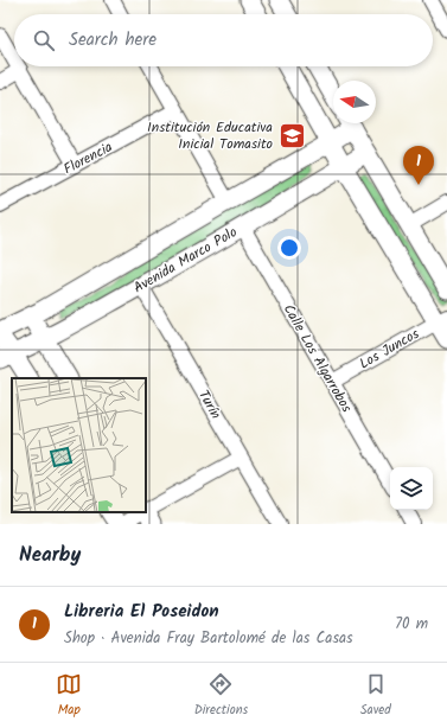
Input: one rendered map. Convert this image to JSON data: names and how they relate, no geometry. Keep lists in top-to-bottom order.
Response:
{
  "streets": {
    "street": [
      "Florencia",
      "Avenida Marco Polo",
      "Los Juncos",
      "Calle Los Algarrobos",
      "Turín"
    ]
  },
  "crossings": [
    ["Avenida Marco Polo", "Calle Los Algarrobos"],
    ["Avenida Marco Polo", "Turín"],
    ["Los Juncos", "Calle Los Algarrobos"]
  ],
  "places": {
    "school or university": ["Institución Educativa Inicial Tomasito"]
  },
  "north": "left",
  "page": {
    "search": "Search here",
    "pins": "1",
    "heading": "Nearby",
    "list": [
      {
        "mark": "1",
        "name": "Libreria El Poseidon",
        "note": "Shop · Avenida Fray Bartolomé de las Casas",
        "value": "70 m"
      }
    ],
    "nav": ["Map", "Directions", "Saved"]
  }
}
